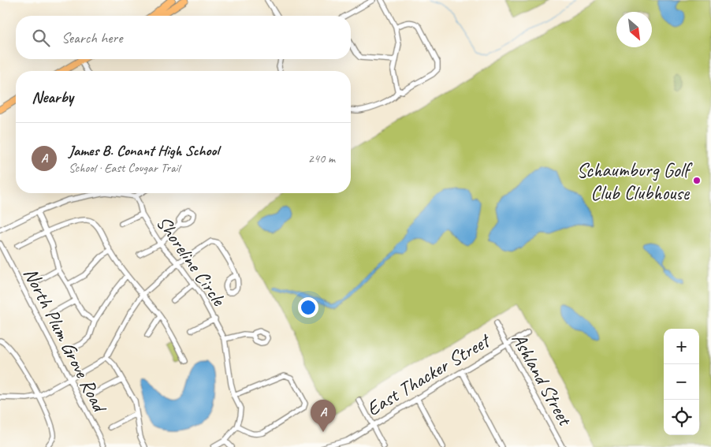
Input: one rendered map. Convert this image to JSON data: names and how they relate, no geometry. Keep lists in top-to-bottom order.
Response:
{
  "streets": {
    "street": [
      "Shoreline Circle",
      "North Plum Grove Road",
      "East Thacker Street",
      "Ashland Street"
    ]
  },
  "crossings": [
    ["East Thacker Street", "Ashland Street"]
  ],
  "places": ["Schaumburg Golf Club Clubhouse"],
  "north": "bottom right",
  "page": {
    "search": "Search here",
    "heading": "Nearby",
    "list": [
      {
        "mark": "A",
        "name": "James B. Conant High School",
        "note": "School · East Cougar Trail",
        "value": "240 m"
      }
    ],
    "map_buttons": ["+", "−"],
    "pins": "A"
  }
}
